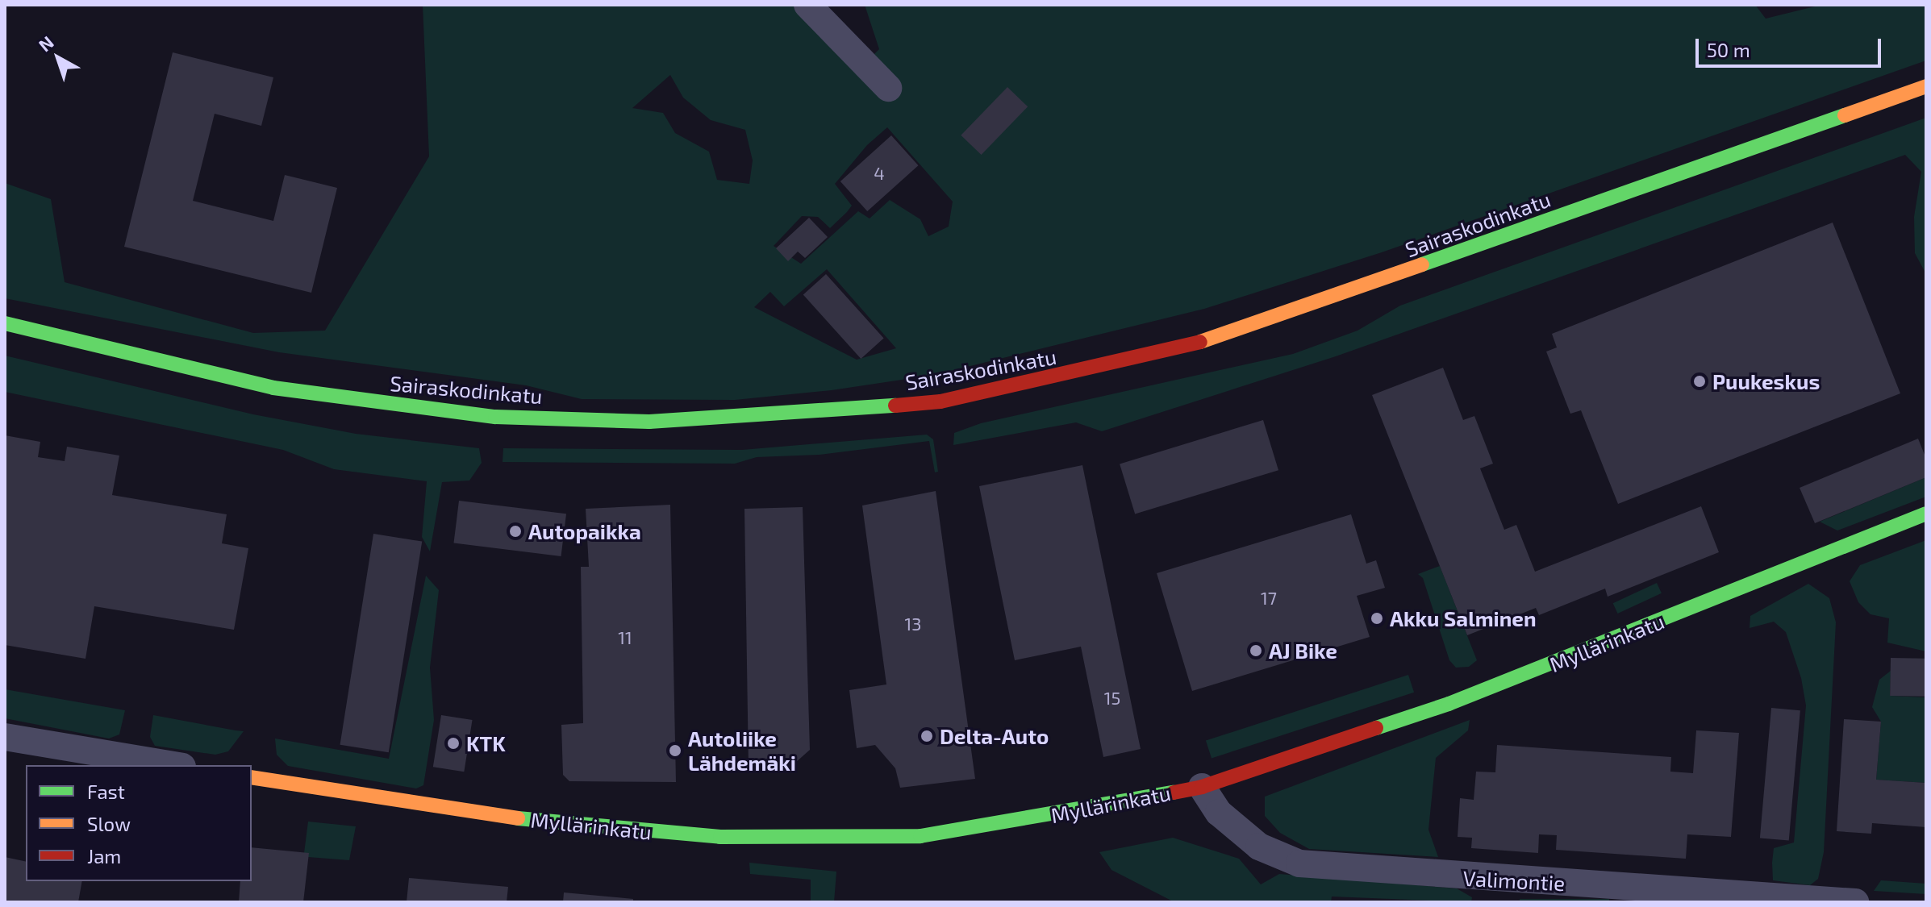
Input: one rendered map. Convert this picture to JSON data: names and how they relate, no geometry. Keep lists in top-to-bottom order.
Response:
{
  "streets": {
    "main road": ["Sairaskodinkatu", "Myllärinkatu"],
    "street": ["Valimontie"]
  },
  "crossings": [
    ["Myllärinkatu", "Valimontie"]
  ],
  "places": [
    "Puukeskus",
    "Autopaikka",
    "Akku Salminen",
    "AJ Bike",
    "Delta-Auto",
    "KTK",
    "Autoliike Lähdemäki"
  ],
  "house_numbers": [
    "4",
    "17",
    "13",
    "11",
    "15"
  ],
  "legend": ["Fast", "Slow", "Jam"],
  "scale_bar": "50 m",
  "north": "top left"
}
